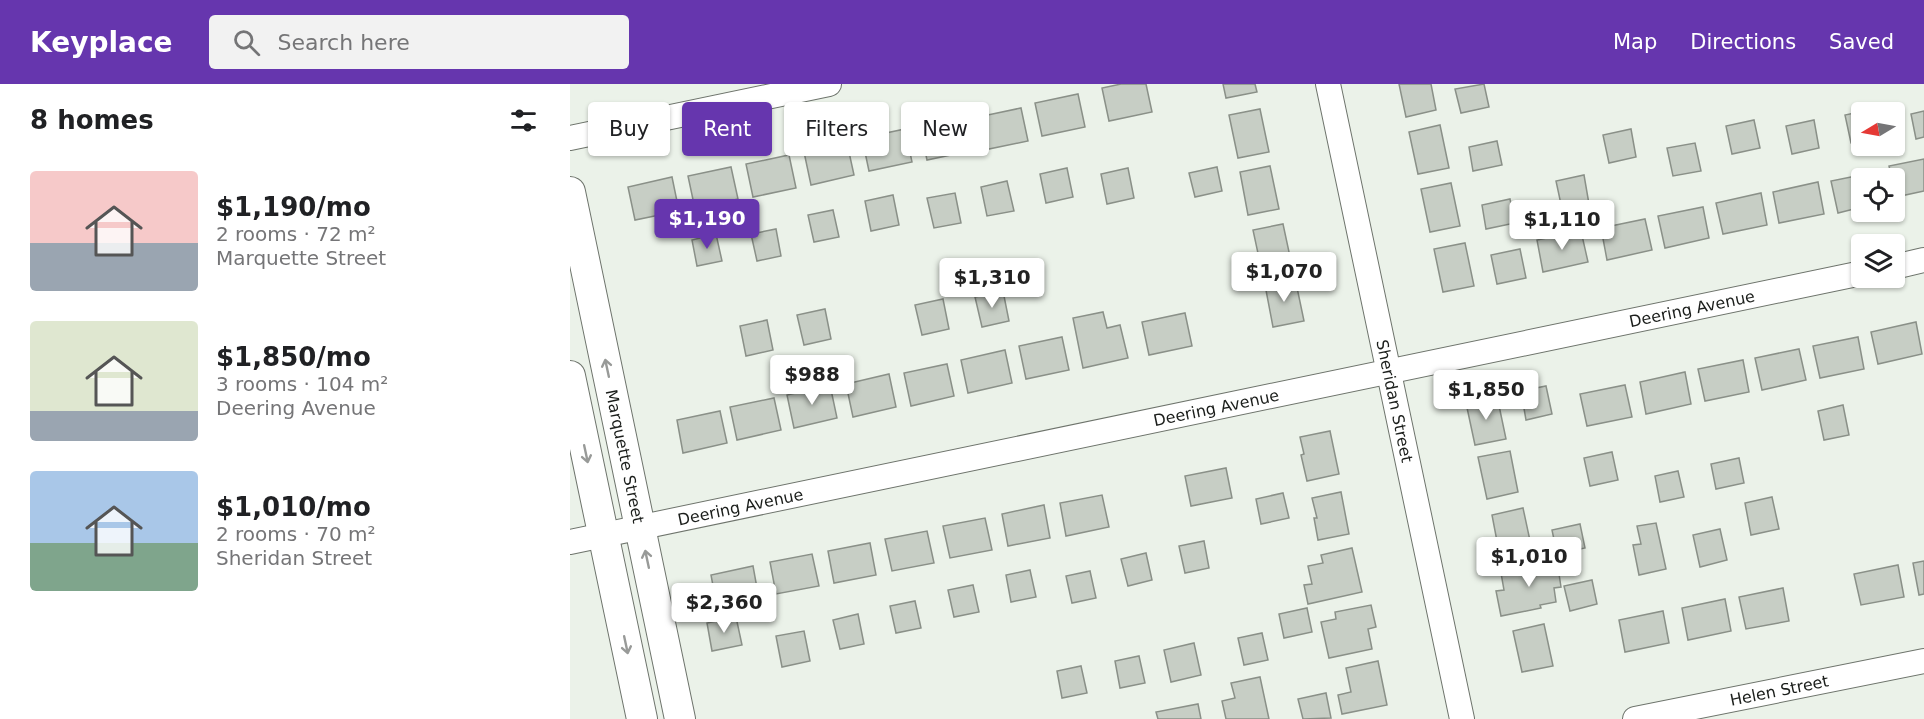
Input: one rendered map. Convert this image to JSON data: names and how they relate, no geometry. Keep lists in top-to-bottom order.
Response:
{
  "streets": {
    "street": [
      "Deering Avenue",
      "Sheridan Street",
      "Marquette Street",
      "Helen Street"
    ]
  },
  "crossings": [
    ["Deering Avenue", "Sheridan Street"],
    ["Deering Avenue", "Marquette Street"]
  ],
  "north": "left",
  "page": {
    "header": "Keyplace",
    "search": "Search here",
    "nav": ["Map", "Directions", "Saved"],
    "heading": "8 homes",
    "chip": [
      "Buy",
      "Rent",
      "Filters",
      "New"
    ],
    "list": [
      {
        "name": "$1,190/mo",
        "note": "2 rooms · 72 m² · Marquette Street"
      },
      {
        "name": "$1,850/mo",
        "note": "3 rooms · 104 m² · Deering Avenue"
      },
      {
        "name": "$1,010/mo",
        "note": "2 rooms · 70 m² · Sheridan Street"
      }
    ],
    "price": [
      "$1,190",
      "$1,110",
      "$1,070",
      "$1,310",
      "$988",
      "$1,850",
      "$1,010",
      "$2,360"
    ]
  }
}
